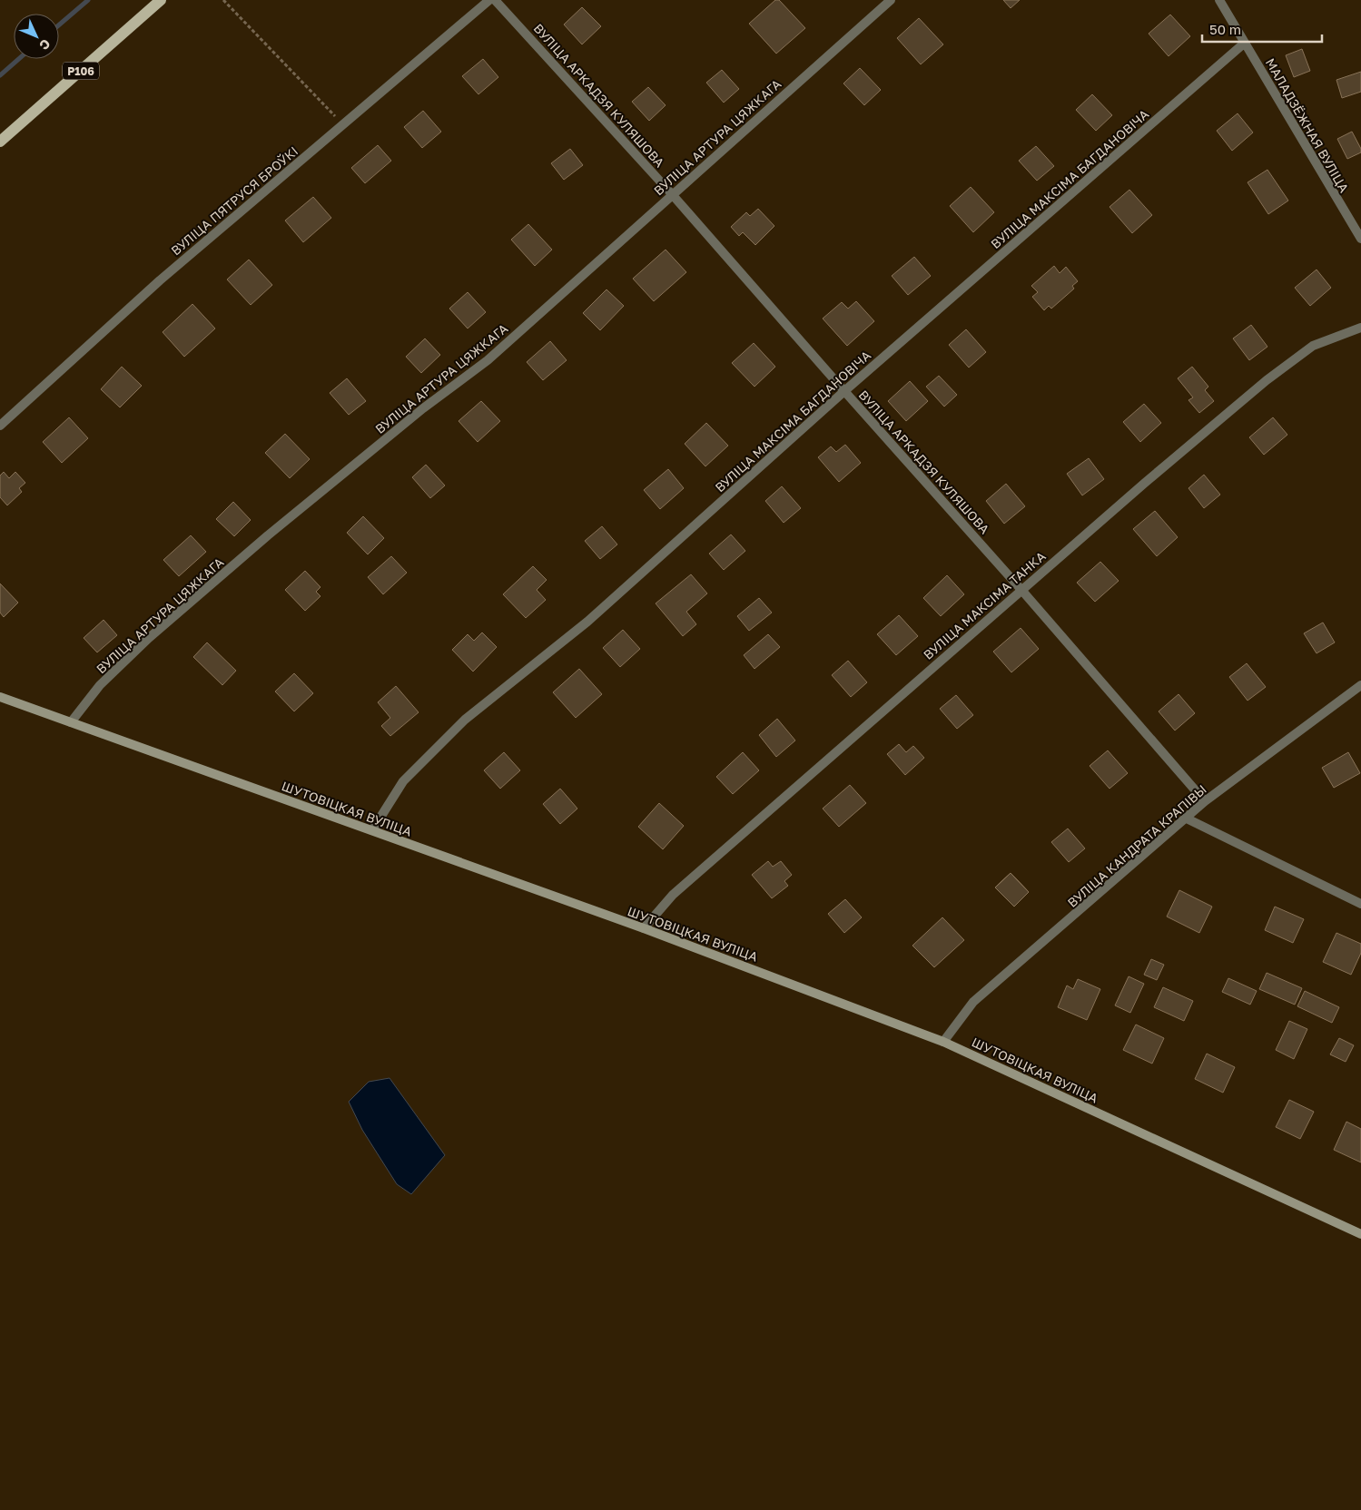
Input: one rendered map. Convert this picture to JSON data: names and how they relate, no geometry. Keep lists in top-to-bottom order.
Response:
{
  "streets": {
    "main road": ["Р106", "ШУТОВІЦКАЯ ВУЛІЦА"],
    "street": [
      "ВУЛІЦА АРКАДЗЯ КУЛЯШОВА",
      "МАЛАДЗЁЖНАЯ ВУЛІЦА",
      "ВУЛІЦА АРТУРА ЦЯЖКАГА",
      "ВУЛІЦА МАКСІМА БАГДАНОВІЧА",
      "ВУЛІЦА ПЯТРУСЯ БРОЎКІ",
      "ВУЛІЦА МАКСІМА ТАНКА",
      "ВУЛІЦА КАНДРАТА КРАПІВЫ"
    ]
  },
  "crossings": [
    ["ВУЛІЦА АРКАДЗЯ КУЛЯШОВА", "ВУЛІЦА АРТУРА ЦЯЖКАГА"],
    ["ВУЛІЦА АРКАДЗЯ КУЛЯШОВА", "ВУЛІЦА МАКСІМА БАГДАНОВІЧА"],
    ["ВУЛІЦА АРКАДЗЯ КУЛЯШОВА", "ВУЛІЦА МАКСІМА ТАНКА"],
    ["ВУЛІЦА АРКАДЗЯ КУЛЯШОВА", "ВУЛІЦА КАНДРАТА КРАПІВЫ"],
    ["МАЛАДЗЁЖНАЯ ВУЛІЦА", "ВУЛІЦА МАКСІМА БАГДАНОВІЧА"],
    ["ВУЛІЦА АРТУРА ЦЯЖКАГА", "ШУТОВІЦКАЯ ВУЛІЦА"],
    ["ВУЛІЦА МАКСІМА БАГДАНОВІЧА", "ШУТОВІЦКАЯ ВУЛІЦА"],
    ["ВУЛІЦА МАКСІМА ТАНКА", "ШУТОВІЦКАЯ ВУЛІЦА"],
    ["ШУТОВІЦКАЯ ВУЛІЦА", "ВУЛІЦА КАНДРАТА КРАПІВЫ"]
  ],
  "scale_bar": "50 m",
  "north": "bottom right"
}
